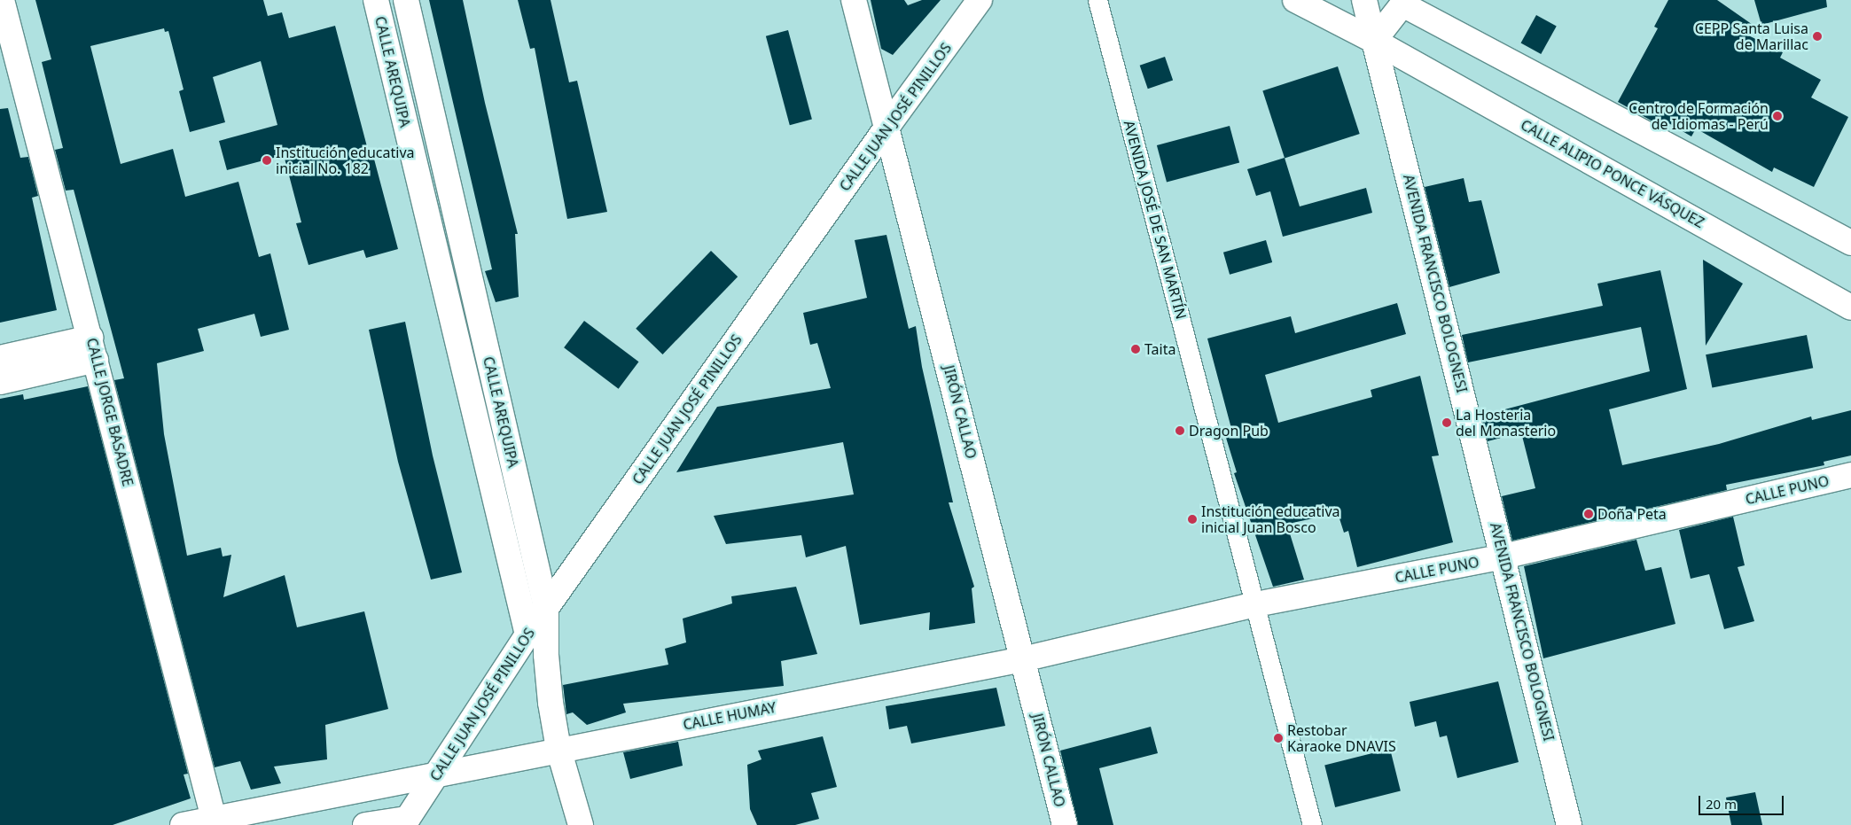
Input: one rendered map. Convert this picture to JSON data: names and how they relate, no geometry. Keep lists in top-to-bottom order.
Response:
{
  "streets": {
    "street": [
      "CALLE AREQUIPA",
      "CALLE JUAN JOSÉ PINILLOS",
      "CALLE ALIPIO PONCE VÁSQUEZ",
      "AVENIDA JOSÉ DE SAN MARTÍN",
      "AVENIDA FRANCISCO BOLOGNESI",
      "CALLE JORGE BASADRE",
      "JIRÓN CALLAO",
      "CALLE PUNO",
      "CALLE HUMAY"
    ]
  },
  "crossings": [
    ["CALLE AREQUIPA", "CALLE JUAN JOSÉ PINILLOS"],
    ["CALLE AREQUIPA", "CALLE HUMAY"],
    ["CALLE JUAN JOSÉ PINILLOS", "JIRÓN CALLAO"],
    ["CALLE JUAN JOSÉ PINILLOS", "CALLE HUMAY"],
    ["CALLE ALIPIO PONCE VÁSQUEZ", "AVENIDA FRANCISCO BOLOGNESI"],
    ["AVENIDA JOSÉ DE SAN MARTÍN", "CALLE PUNO"],
    ["AVENIDA FRANCISCO BOLOGNESI", "CALLE PUNO"],
    ["CALLE JORGE BASADRE", "CALLE HUMAY"],
    ["JIRÓN CALLAO", "CALLE PUNO"],
    ["JIRÓN CALLAO", "CALLE HUMAY"],
    ["CALLE PUNO", "CALLE HUMAY"]
  ],
  "places": [
    "CEPP Santa Luisa de Marillac",
    "Centro de Formación de Idiomas - Perú",
    "Institución educativa inicial No. 182",
    "Taita",
    "La Hosteria del Monasterio",
    "Dragon Pub",
    "Doña Peta",
    "Institución educativa inicial Juan Bosco",
    "Restobar Karaoke DNAVIS"
  ],
  "scale_bar": "20 m"
}
